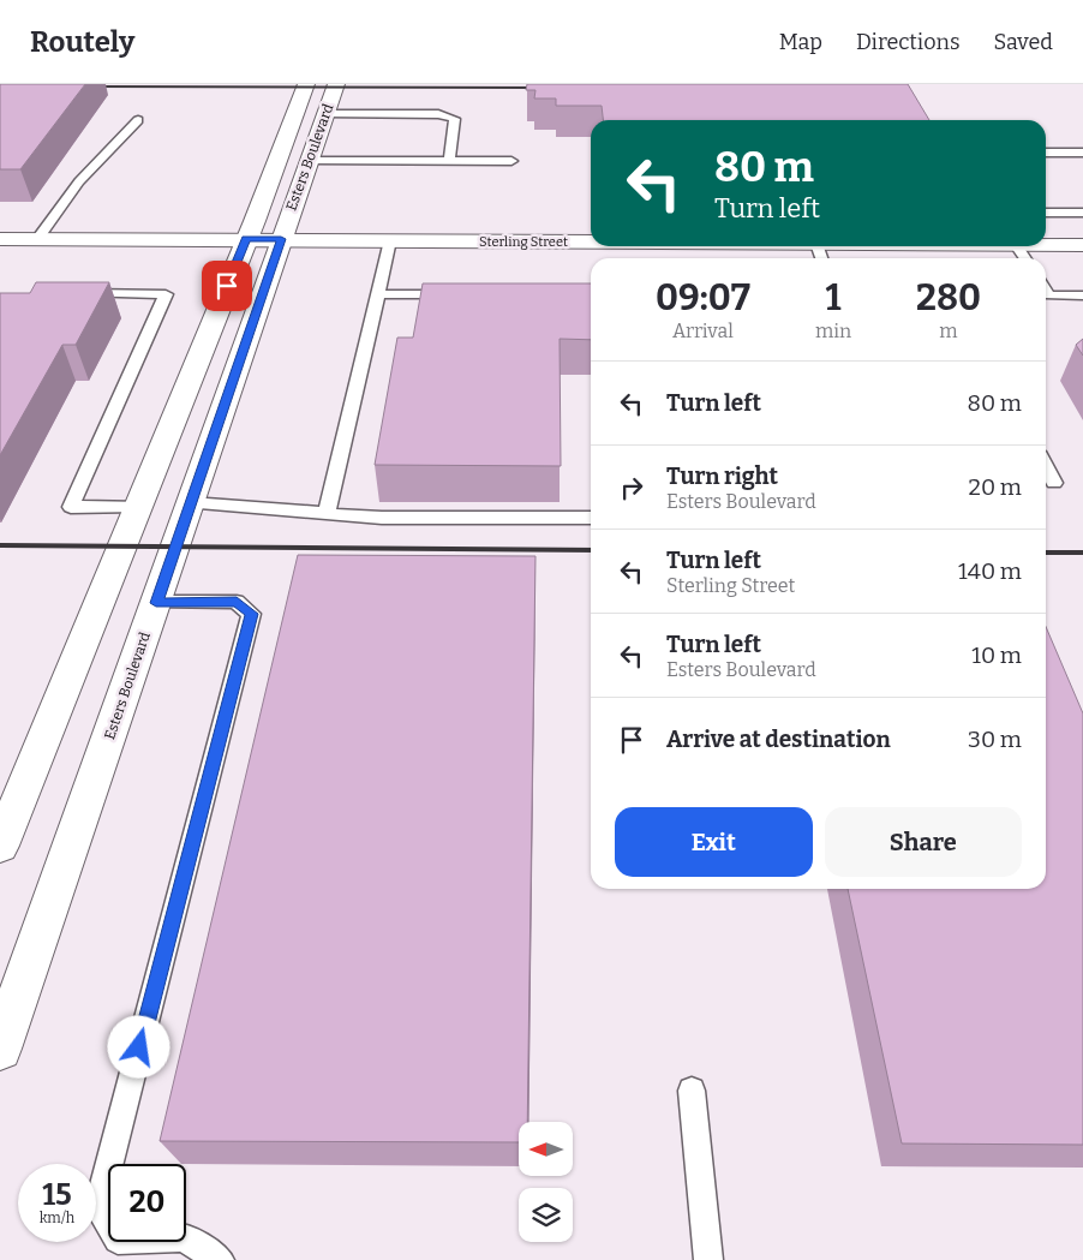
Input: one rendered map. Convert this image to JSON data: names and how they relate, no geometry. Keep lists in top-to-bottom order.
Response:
{
  "streets": {
    "main road": ["Esters Boulevard", "Sterling Street"]
  },
  "crossings": [
    ["Esters Boulevard", "Sterling Street"]
  ],
  "north": "left",
  "page": {
    "header": "Routely",
    "nav": ["Map", "Directions", "Saved"],
    "turn": ["80 m", "Turn left"],
    "eta": [
      "09:07",
      "Arrival",
      "1",
      "min",
      "280",
      "m"
    ],
    "list": [
      {
        "name": "Turn left",
        "value": "80 m"
      },
      {
        "name": "Turn right",
        "note": "Esters Boulevard",
        "value": "20 m"
      },
      {
        "name": "Turn left",
        "note": "Sterling Street",
        "value": "140 m"
      },
      {
        "name": "Turn left",
        "note": "Esters Boulevard",
        "value": "10 m"
      },
      {
        "name": "Arrive at destination",
        "value": "30 m"
      }
    ],
    "buttons": ["Exit", "Share"],
    "speed": "15 km/h",
    "limit": "20"
  }
}
